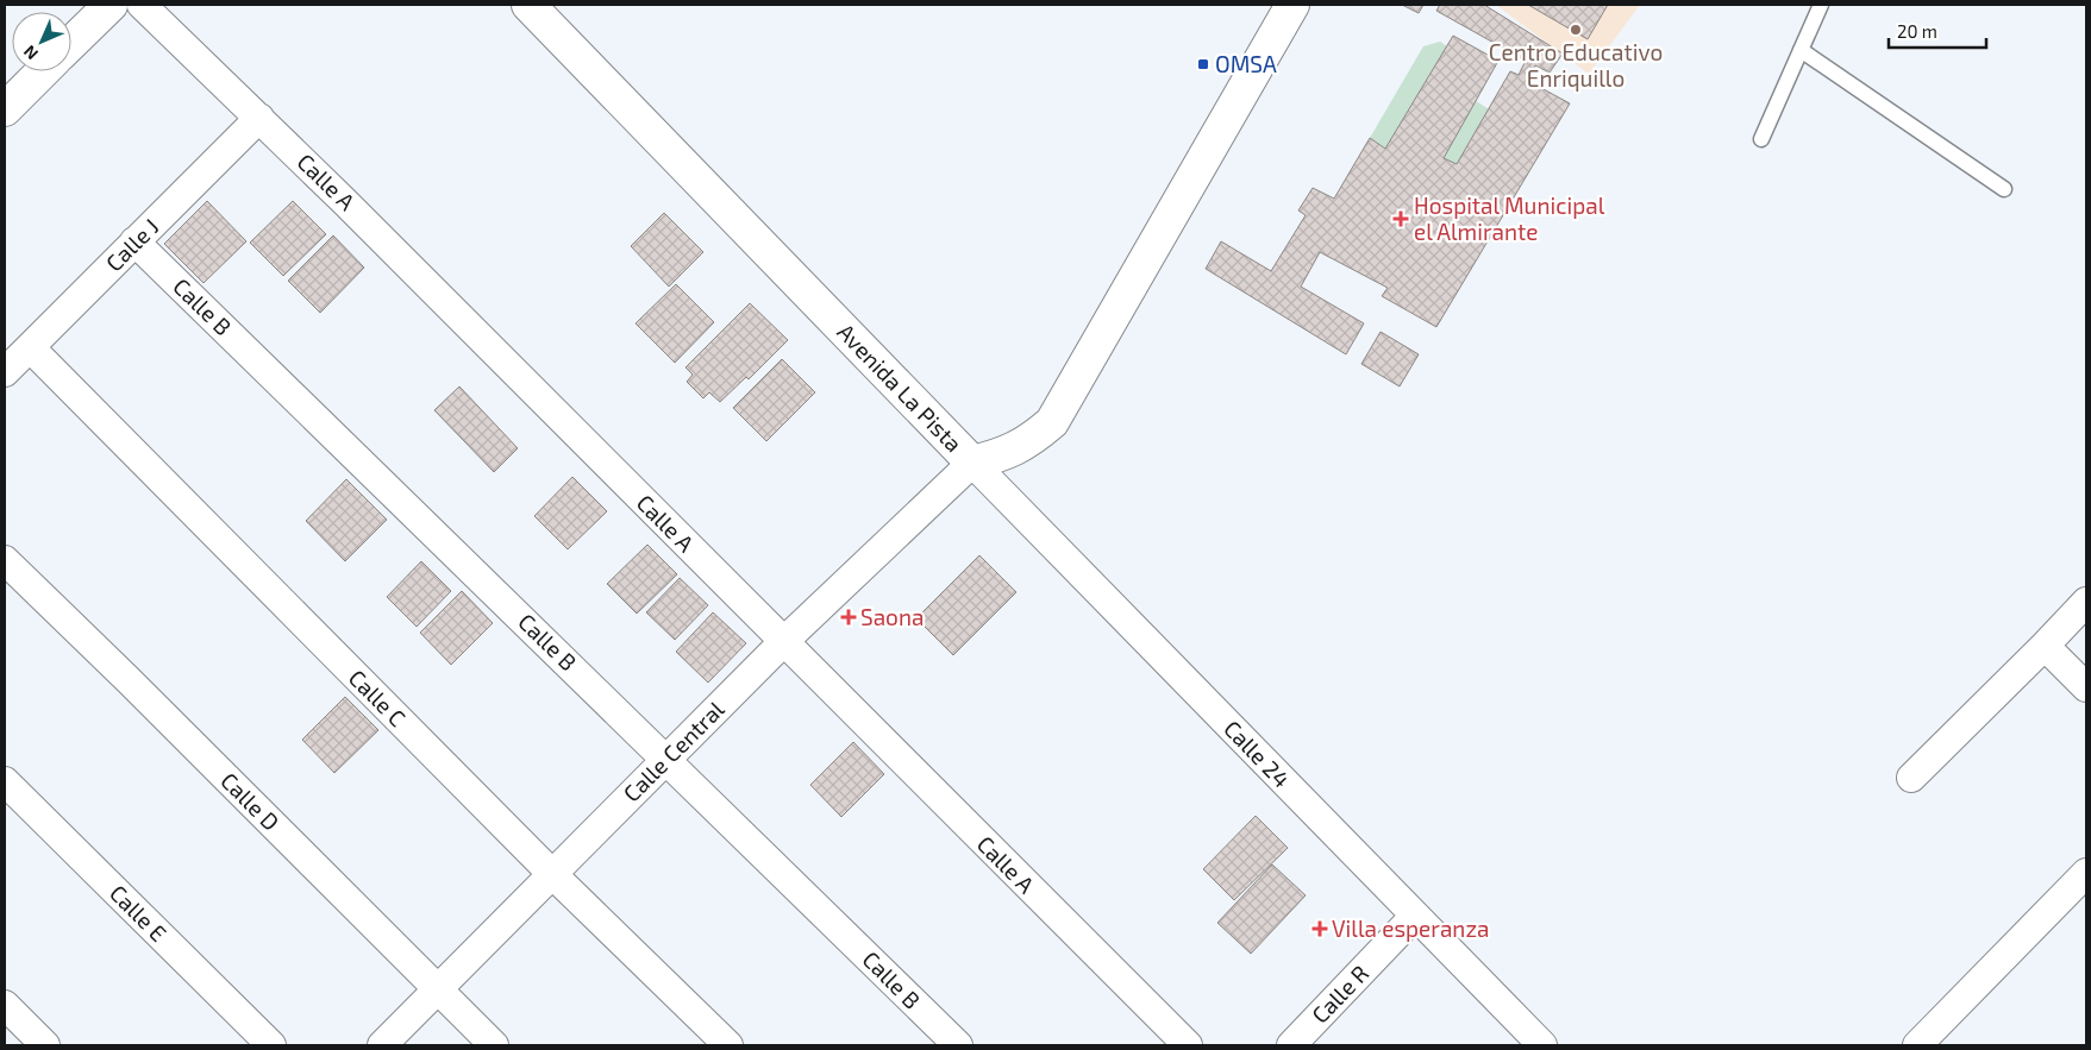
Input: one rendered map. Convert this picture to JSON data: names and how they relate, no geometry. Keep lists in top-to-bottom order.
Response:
{
  "streets": {
    "main road": ["Avenida La Pista"],
    "street": [
      "Calle A",
      "Calle J",
      "Calle B",
      "Calle C",
      "Calle Central",
      "Calle 24",
      "Calle D",
      "Calle E",
      "Calle R"
    ]
  },
  "crossings": [
    ["Calle A", "Calle J"],
    ["Calle A", "Calle Central"],
    ["Calle J", "Calle B"],
    ["Calle J", "Calle C"],
    ["Calle B", "Calle Central"],
    ["Avenida La Pista", "Calle Central"],
    ["Avenida La Pista", "Calle 24"],
    ["Calle C", "Calle Central"],
    ["Calle Central", "Calle 24"],
    ["Calle Central", "Calle D"],
    ["Calle 24", "Calle R"]
  ],
  "places": {
    "other": ["Centro Educativo Enriquillo"],
    "transit": ["OMSA"],
    "health": ["Hospital Municipal el Almirante", "Saona", "Villa esperanza"]
  },
  "scale_bar": "20 m",
  "north": "bottom left"
}
